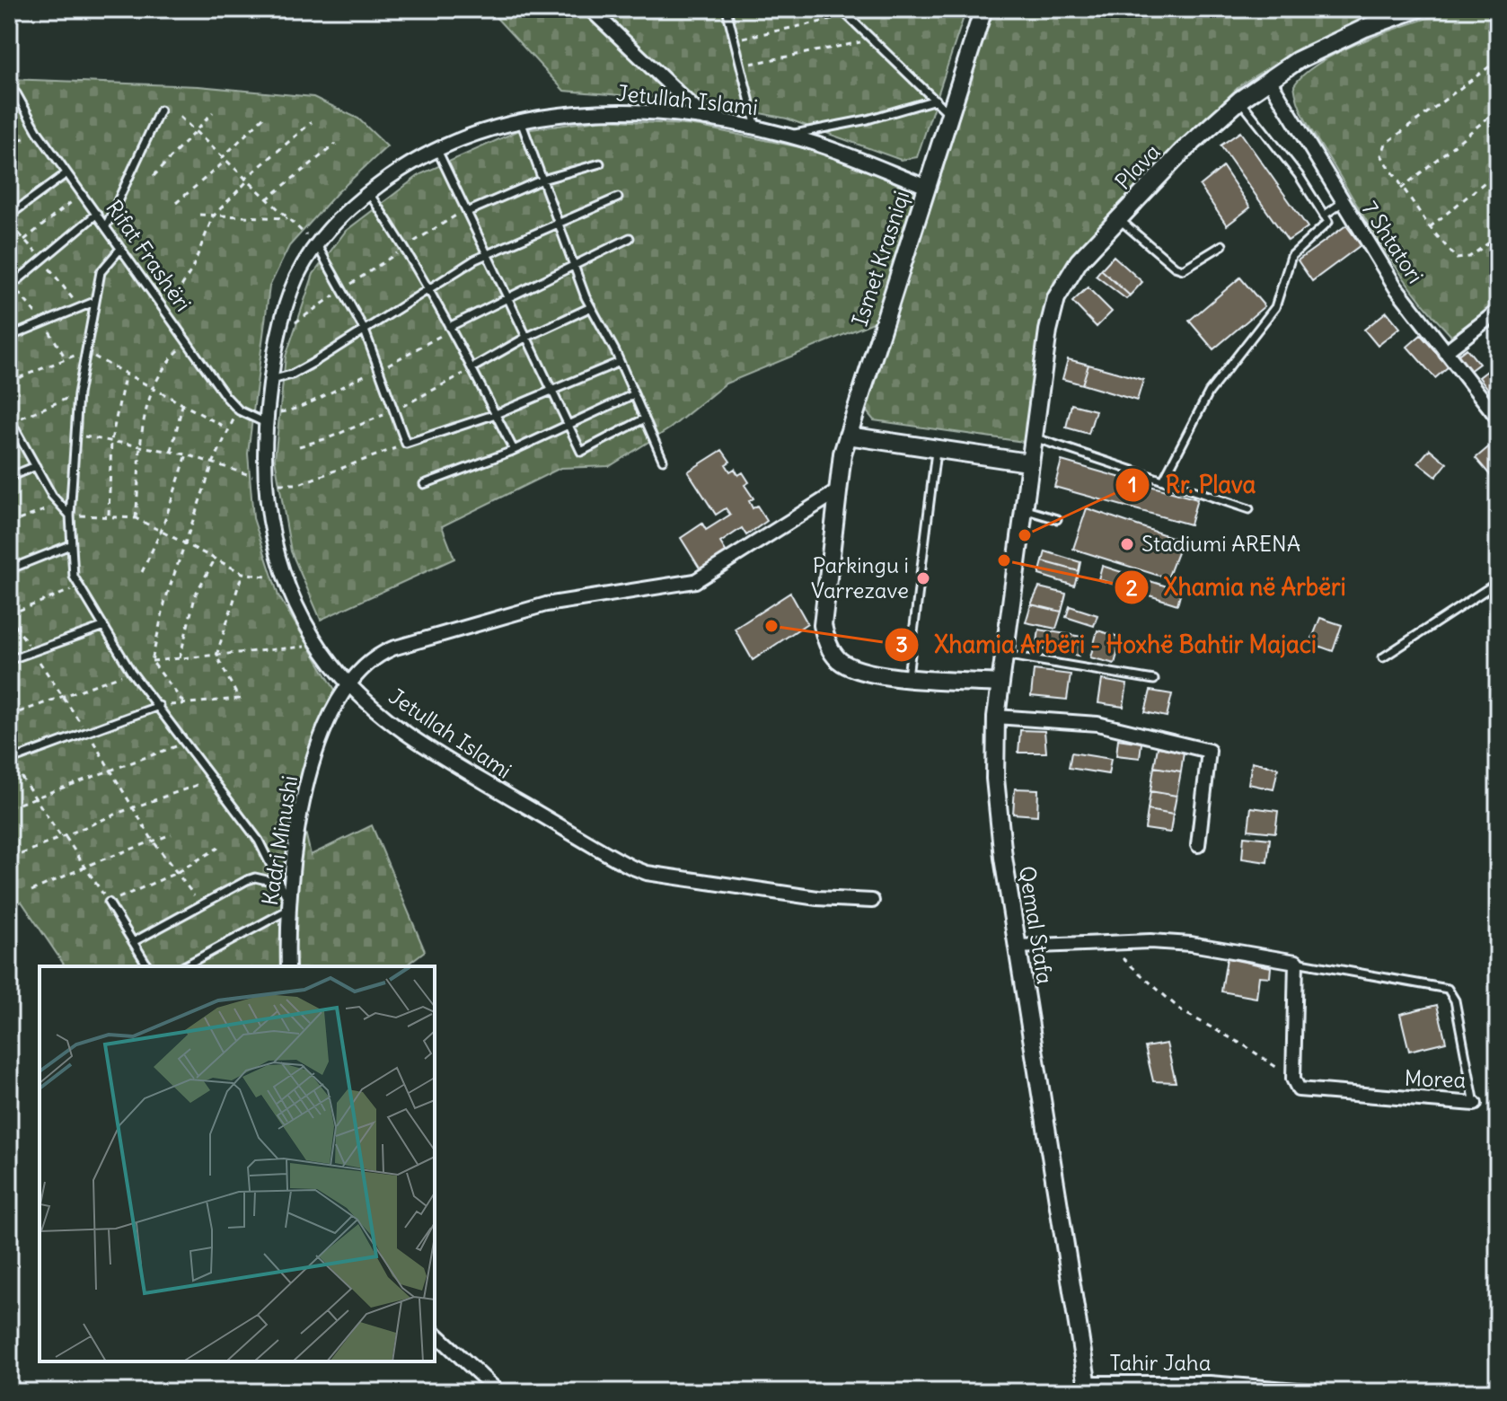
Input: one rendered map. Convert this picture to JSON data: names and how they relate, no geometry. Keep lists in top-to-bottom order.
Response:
{
  "streets": {
    "street": [
      "Jetullah Islami",
      "Plava",
      "7 Shtatori",
      "Ismet Krasniqi",
      "Kadri Minushi",
      "Qemal Stafa",
      "Morea",
      "Tahir Jaha"
    ],
    "lane": ["Rifat Frashëri"]
  },
  "crossings": [
    ["Jetullah Islami", "Rifat Frashëri"],
    ["Jetullah Islami", "Ismet Krasniqi"],
    ["Jetullah Islami", "Kadri Minushi"],
    ["Plava", "7 Shtatori"],
    ["Plava", "Qemal Stafa"],
    ["Ismet Krasniqi", "Kadri Minushi"],
    ["Ismet Krasniqi", "Qemal Stafa"],
    ["Qemal Stafa", "Morea"],
    ["Qemal Stafa", "Tahir Jaha"]
  ],
  "places": [
    "Rr. Plava",
    "Stadiumi ARENA",
    "Xhamia në Arbëri",
    "Parkingu i Varrezave",
    "Xhamia Arbëri - Hoxhë Bahtir Majaci"
  ]
}
